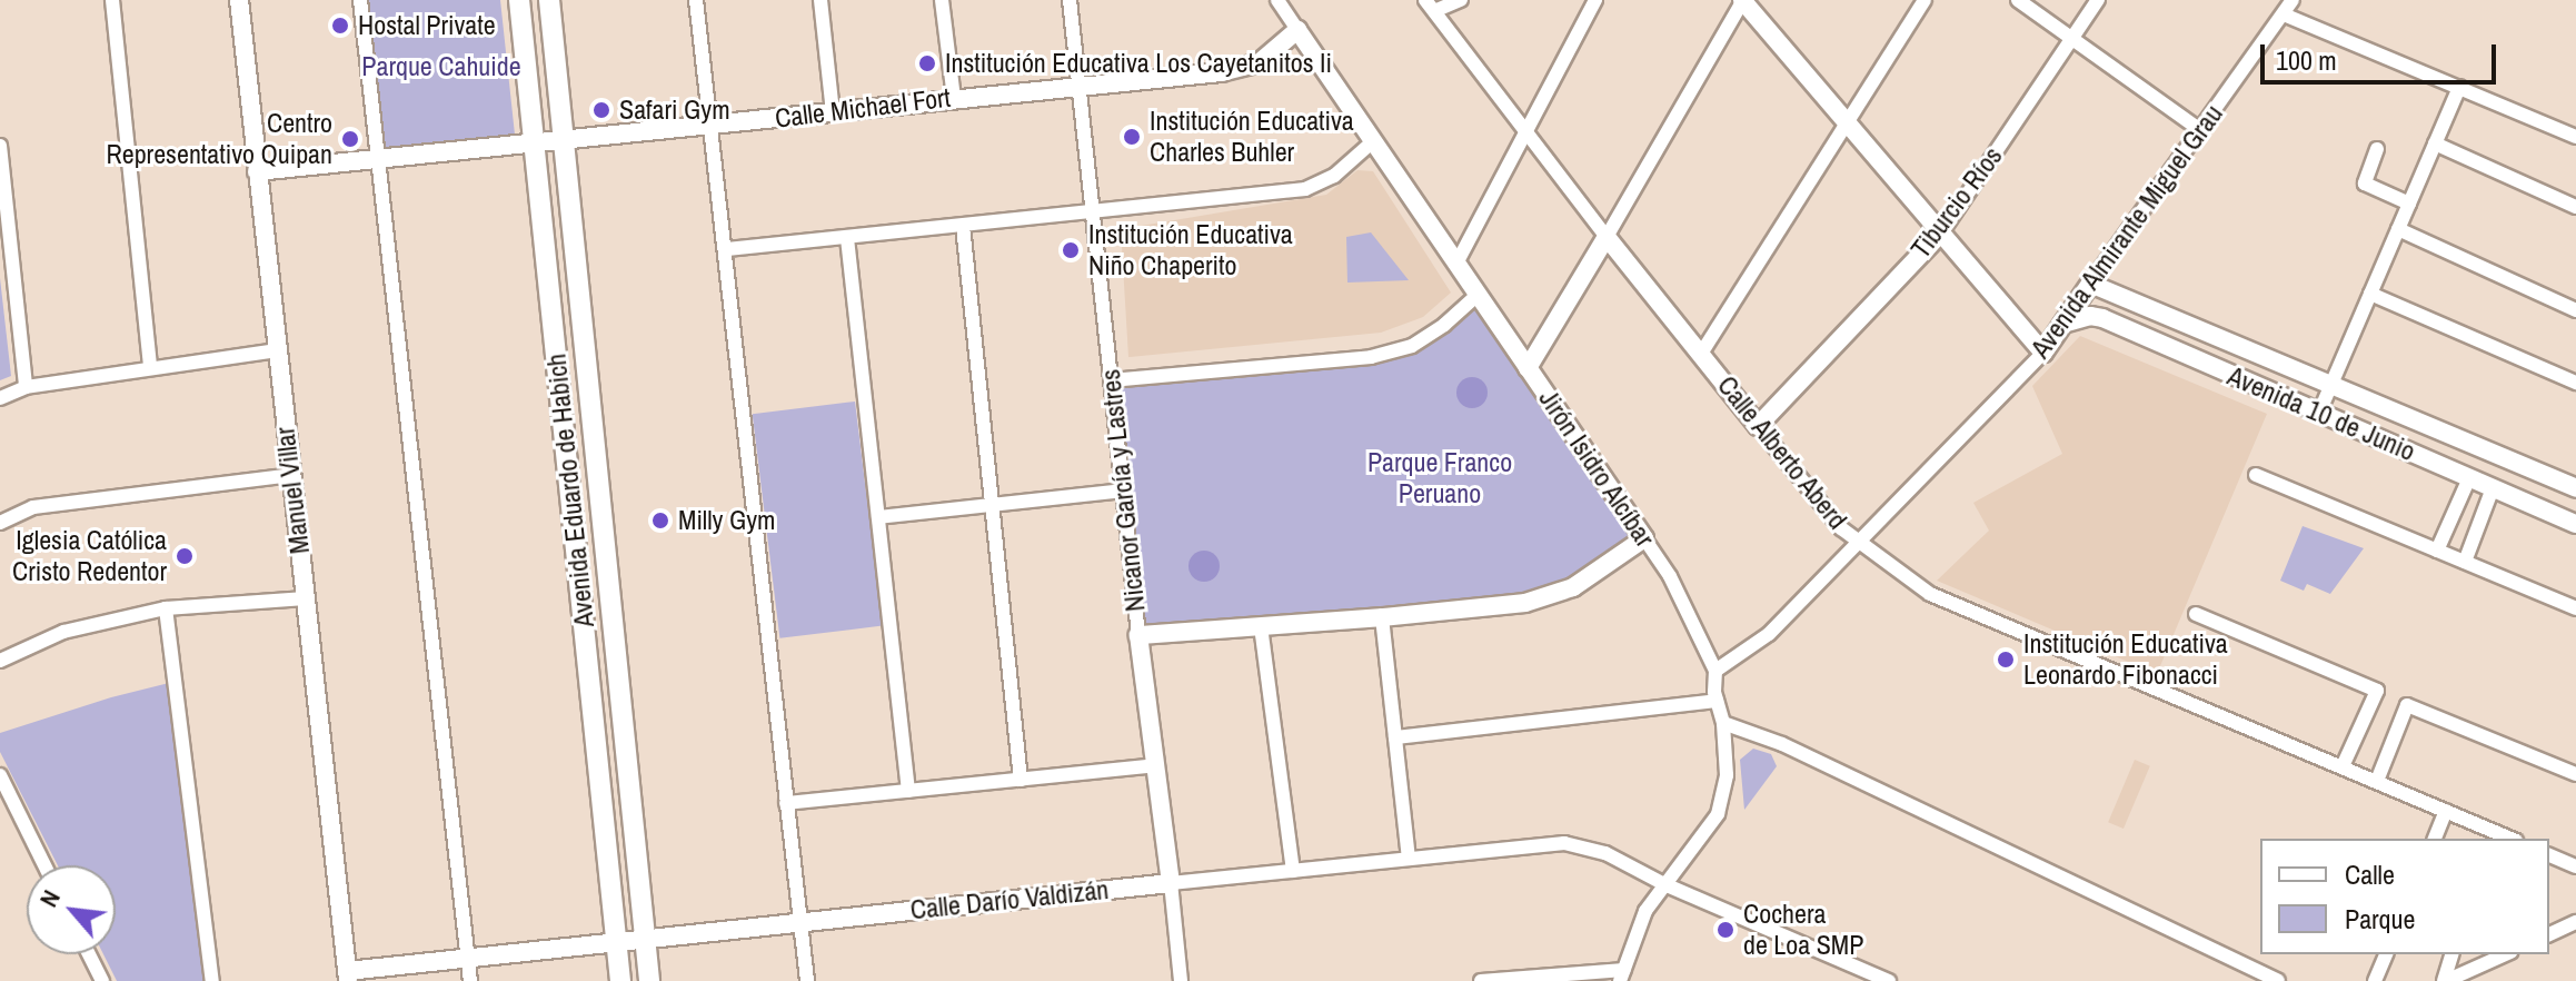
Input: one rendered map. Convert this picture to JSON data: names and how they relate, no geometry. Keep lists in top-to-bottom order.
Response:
{
  "streets": {
    "main road": ["Avenida Eduardo de Habich"],
    "street": [
      "Calle Michael Fort",
      "Tiburcio Ríos",
      "Avenida Almirante Miguel Grau",
      "Avenida 10 de Junio",
      "Calle Alberto Aberd",
      "Jirón Isidro Alcíbar",
      "Manuel Villar",
      "Nicanor García y Lastres",
      "Calle Darío Valdizán"
    ]
  },
  "crossings": [
    ["Calle Michael Fort", "Jirón Isidro Alcíbar"],
    ["Calle Michael Fort", "Manuel Villar"],
    ["Calle Michael Fort", "Avenida Eduardo de Habich"],
    ["Calle Michael Fort", "Nicanor García y Lastres"],
    ["Tiburcio Ríos", "Calle Alberto Aberd"],
    ["Avenida Almirante Miguel Grau", "Avenida 10 de Junio"],
    ["Avenida Almirante Miguel Grau", "Calle Alberto Aberd"],
    ["Avenida Almirante Miguel Grau", "Jirón Isidro Alcíbar"],
    ["Jirón Isidro Alcíbar", "Calle Darío Valdizán"],
    ["Manuel Villar", "Calle Darío Valdizán"],
    ["Avenida Eduardo de Habich", "Calle Darío Valdizán"],
    ["Nicanor García y Lastres", "Calle Darío Valdizán"]
  ],
  "parks": ["Parque Cahuide", "Parque Franco Peruano"],
  "places": [
    "Hostal Private",
    "Institución Educativa Los Cayetanitos Ii",
    "Safari Gym",
    "Institución Educativa Charles Buhler",
    "Centro Representativo Quipan",
    "Institución Educativa Niño Chaperito",
    "Milly Gym",
    "Iglesia Católica Cristo Redentor",
    "Institución Educativa Leonardo Fibonacci",
    "Cochera de Loa SMP"
  ],
  "legend": ["Calle", "Parque"],
  "scale_bar": "100 m",
  "north": "top left"
}
